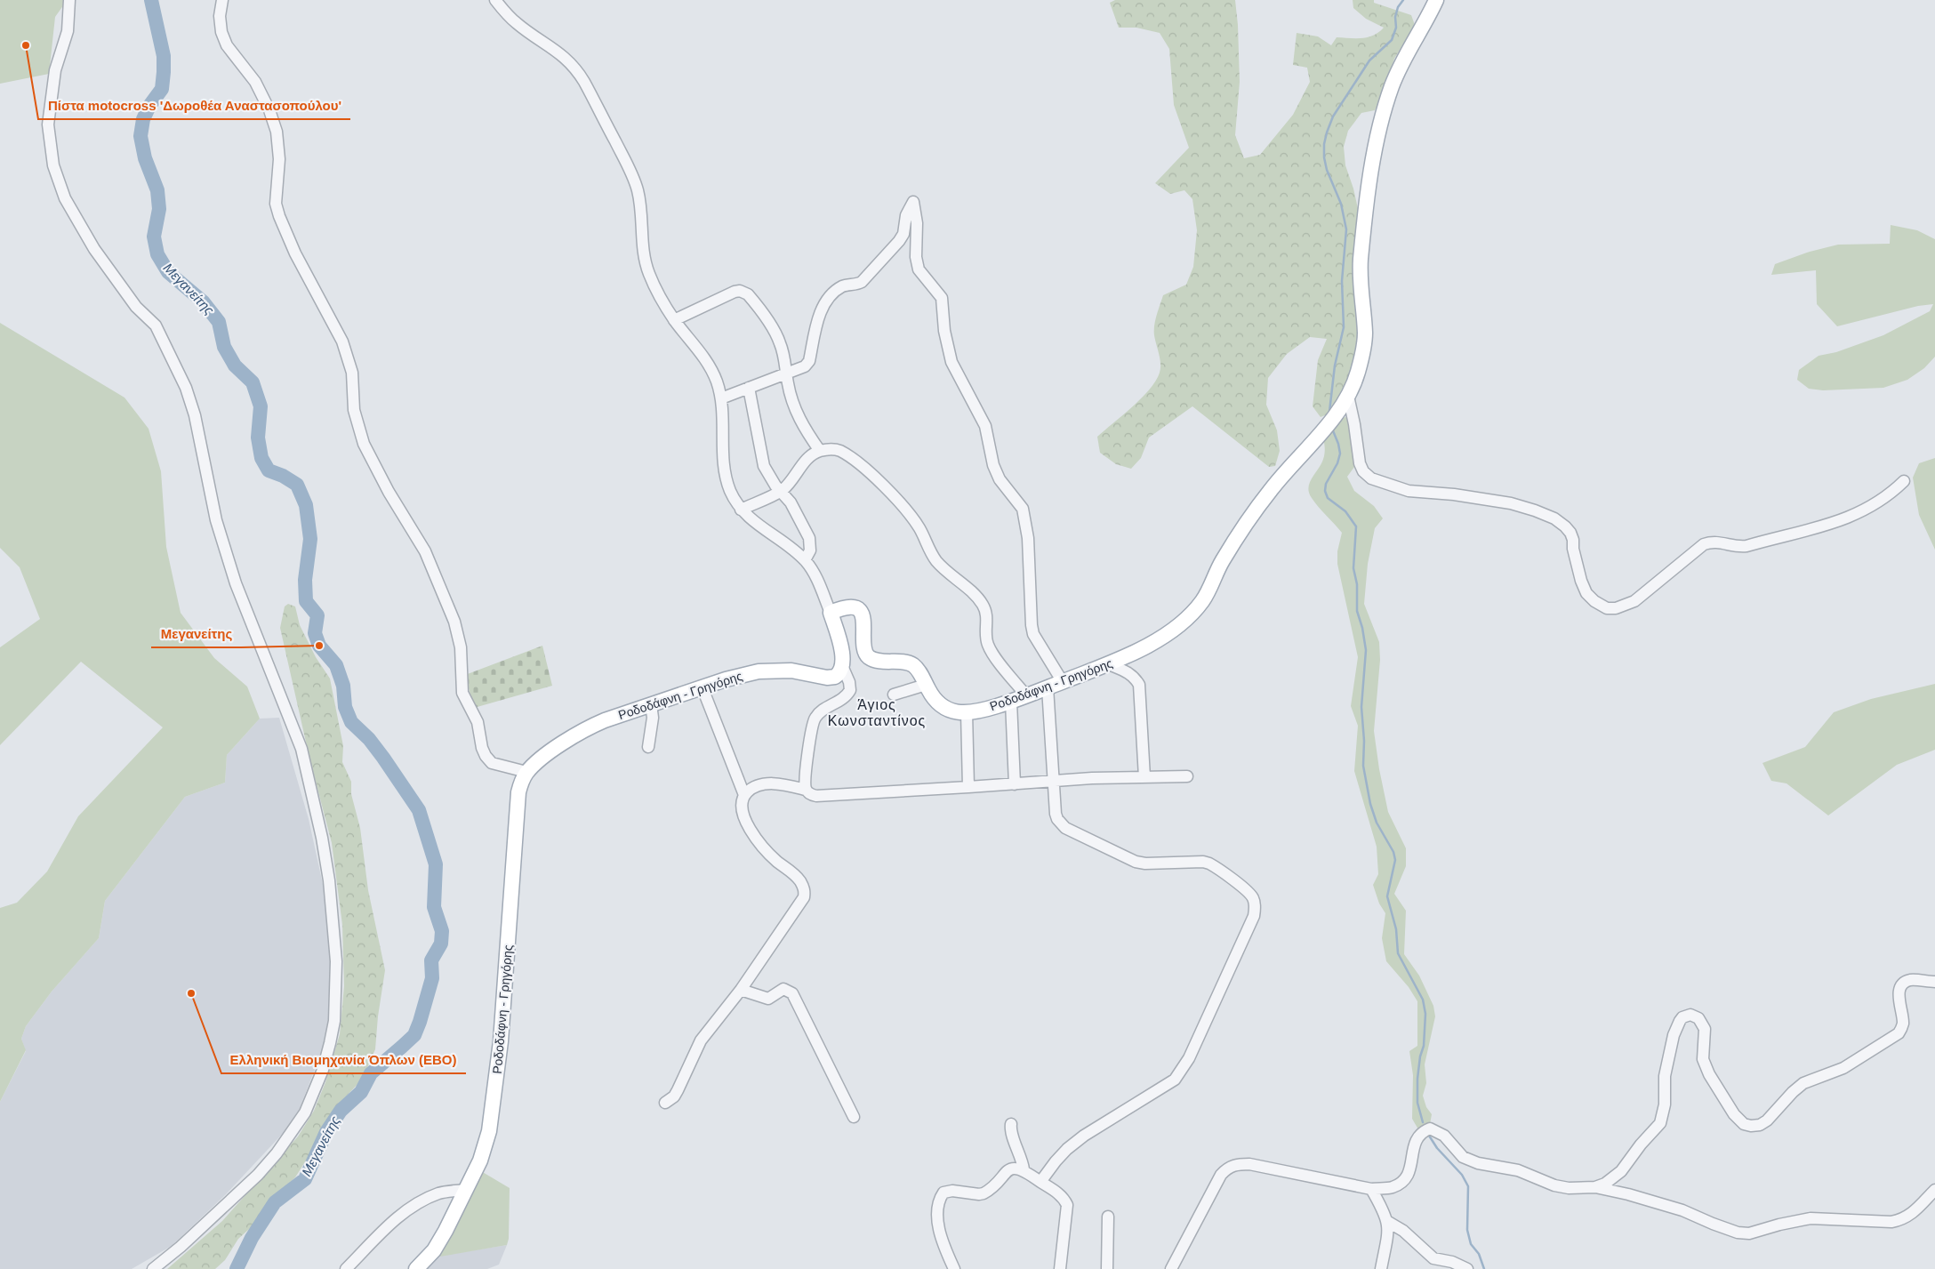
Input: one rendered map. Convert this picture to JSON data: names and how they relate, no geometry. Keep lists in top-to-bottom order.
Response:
{
  "streets": {
    "main road": ["Ροδοδάφνη - Γρηγόρης"]
  },
  "districts": ["Άγιος Κωνσταντίνος"],
  "water": ["Μεγανείτης"],
  "places": ["Πίστα motocross 'Δωροθέα Αναστασοπούλου'", "Μεγανείτης", "Ελληνική Βιομηχανία Όπλων (ΕΒΟ)"]
}
